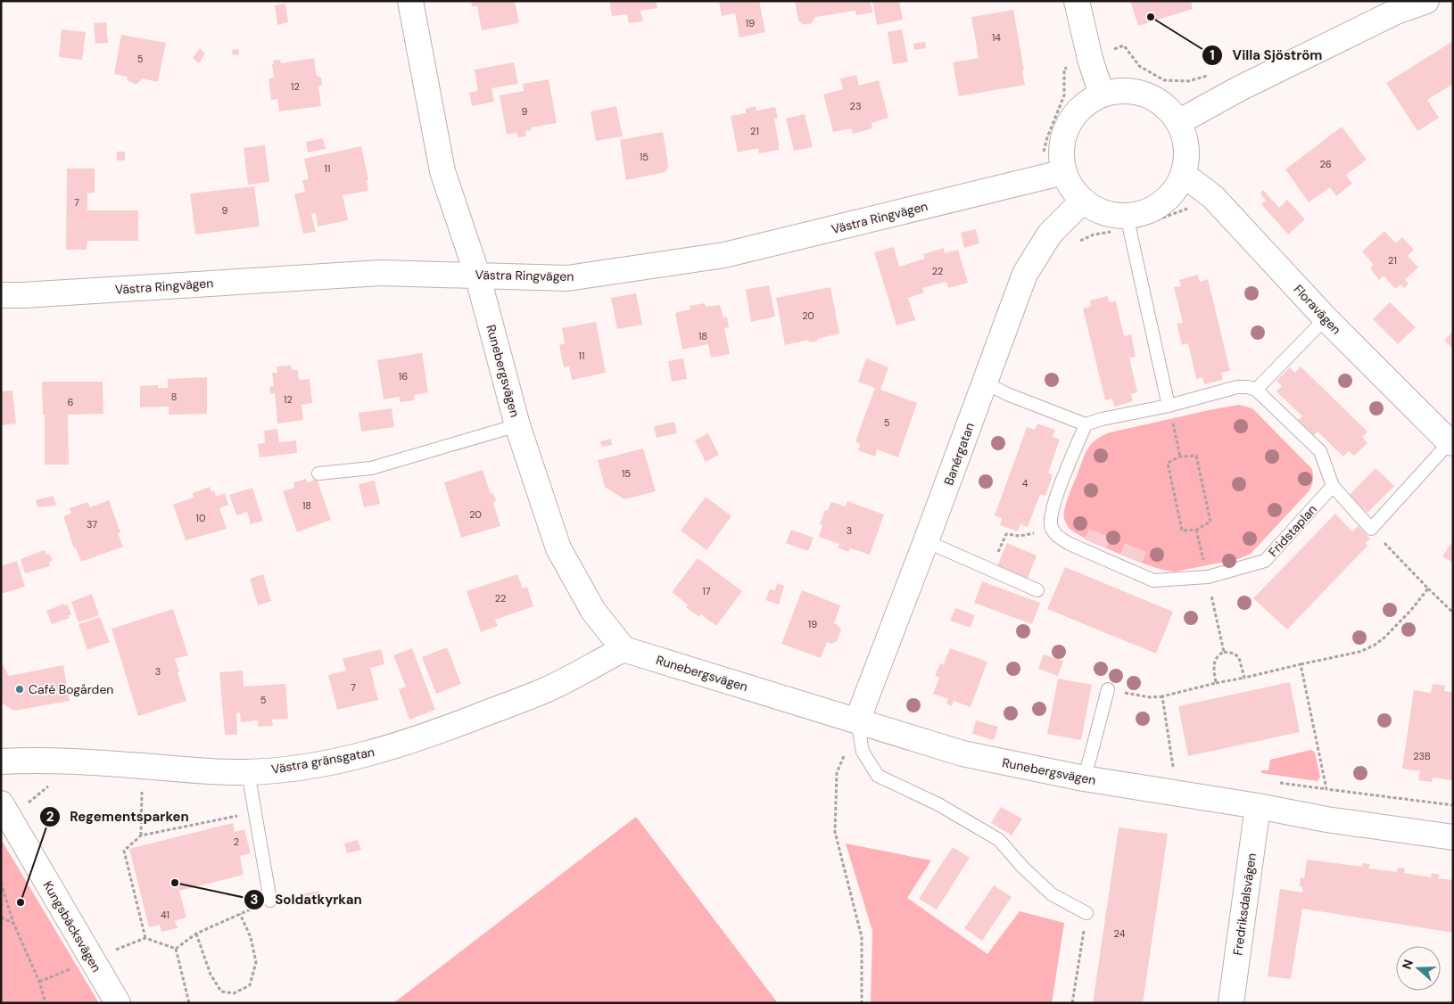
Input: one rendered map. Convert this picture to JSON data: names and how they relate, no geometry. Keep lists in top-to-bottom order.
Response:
{
  "streets": {
    "street": [
      "Västra Ringvägen",
      "Floravägen",
      "Runebergsvägen",
      "Banérgatan",
      "Västra gränsgatan",
      "Fredriksdalsvägen",
      "Kungsbäcksvägen"
    ],
    "lane": ["Fridstaplan"]
  },
  "crossings": [
    ["Västra Ringvägen", "Floravägen"],
    ["Västra Ringvägen", "Runebergsvägen"],
    ["Västra Ringvägen", "Banérgatan"],
    ["Floravägen", "Banérgatan"],
    ["Runebergsvägen", "Banérgatan"],
    ["Runebergsvägen", "Västra gränsgatan"],
    ["Runebergsvägen", "Fredriksdalsvägen"]
  ],
  "places": [
    "Villa Sjöström",
    "Café Bogården",
    "Soldatkyrkan",
    "Regementsparken"
  ],
  "house_numbers": [
    "19",
    "14",
    "5",
    "12",
    "23",
    "9",
    "21",
    "15",
    "26",
    "11",
    "7",
    "9",
    "21",
    "22",
    "20",
    "18",
    "11",
    "16",
    "8",
    "12",
    "6",
    "5",
    "15",
    "4",
    "18",
    "20",
    "10",
    "37",
    "3",
    "17",
    "22",
    "19",
    "3",
    "7",
    "5",
    "23B",
    "2",
    "41",
    "24"
  ],
  "north": "left"
}
